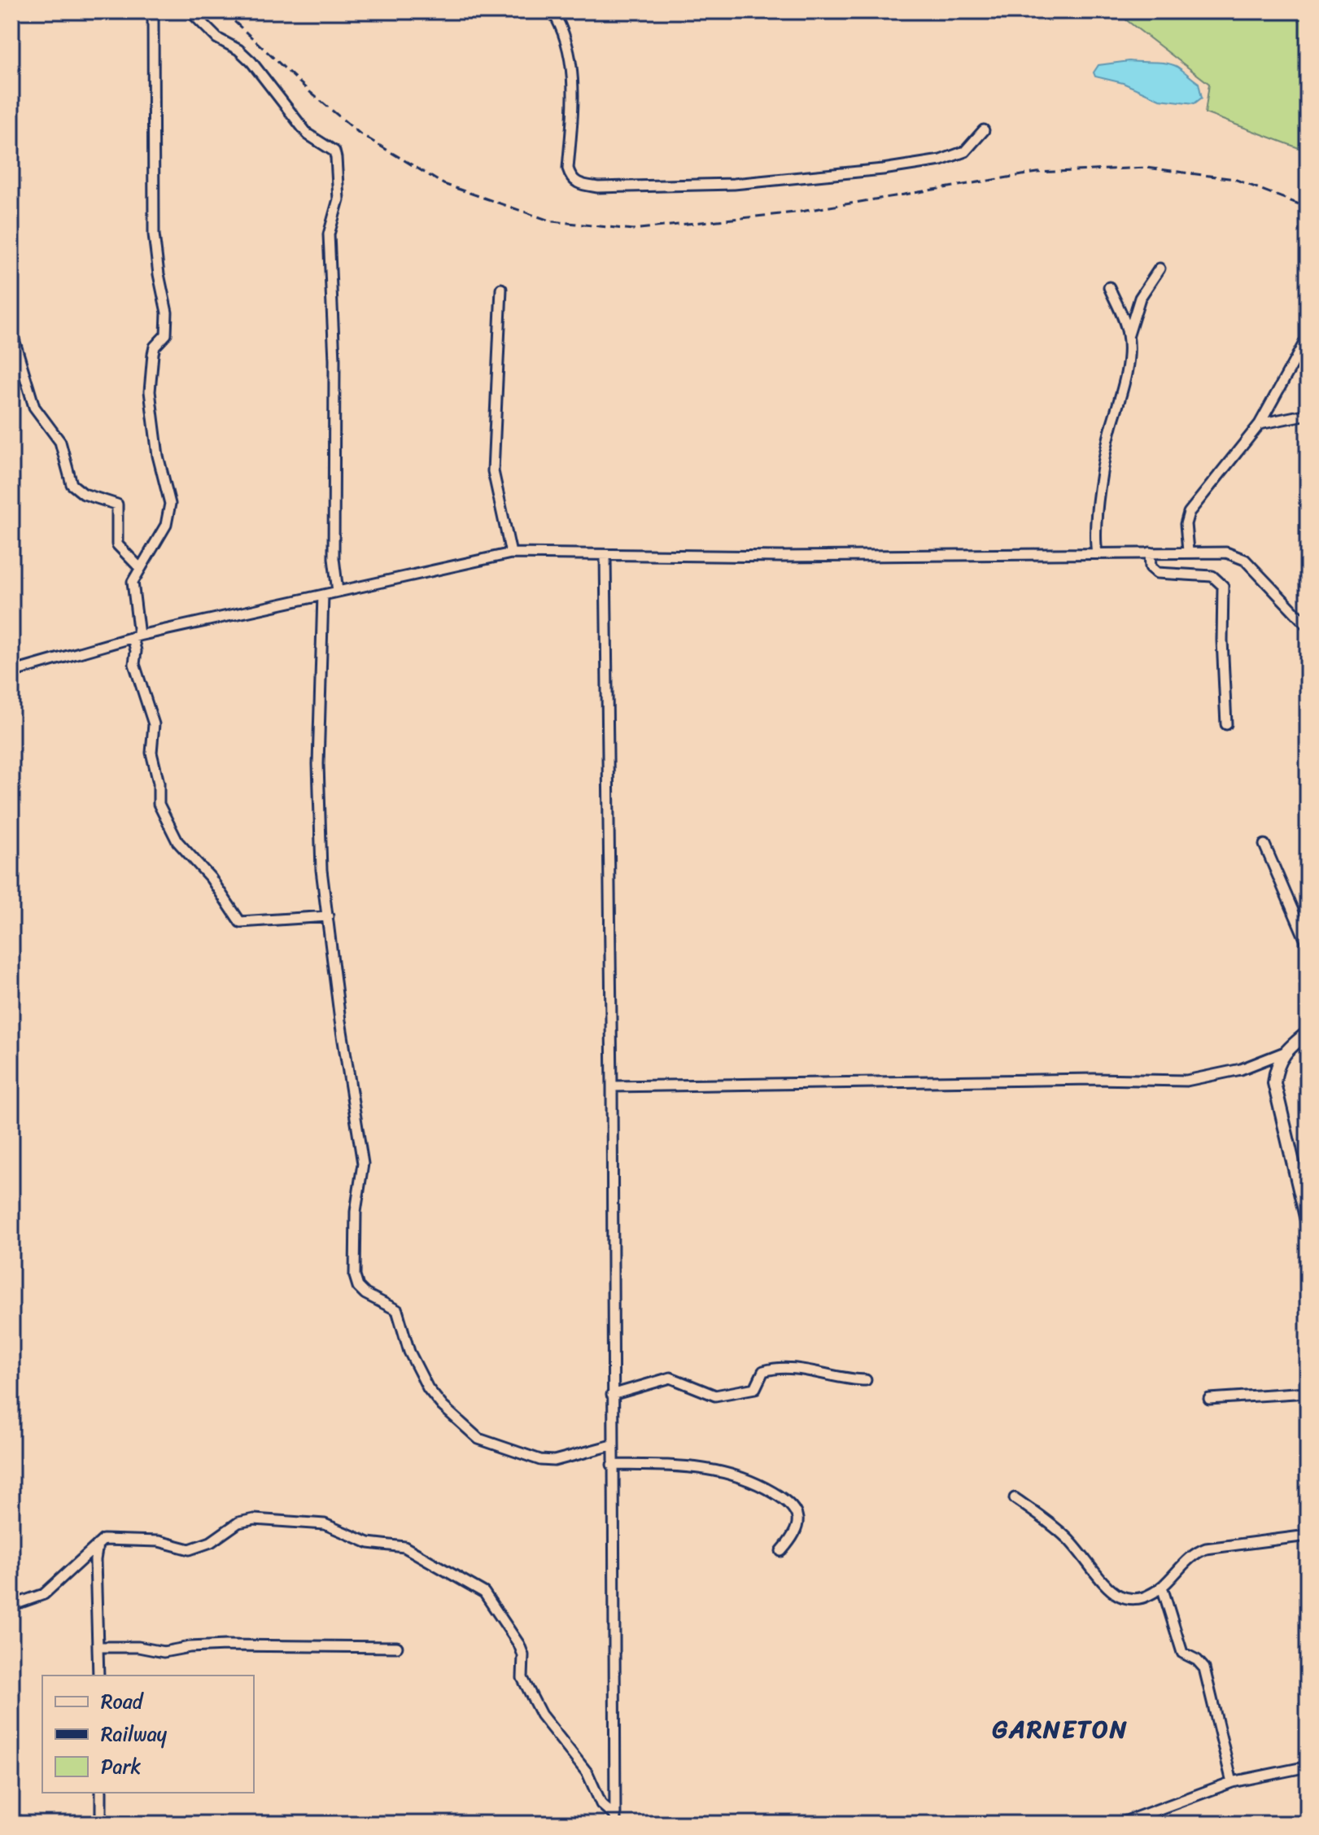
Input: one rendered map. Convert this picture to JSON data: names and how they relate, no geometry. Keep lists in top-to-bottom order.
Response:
{
  "districts": ["GARNETON"],
  "legend": ["Road", "Railway", "Park"]
}
